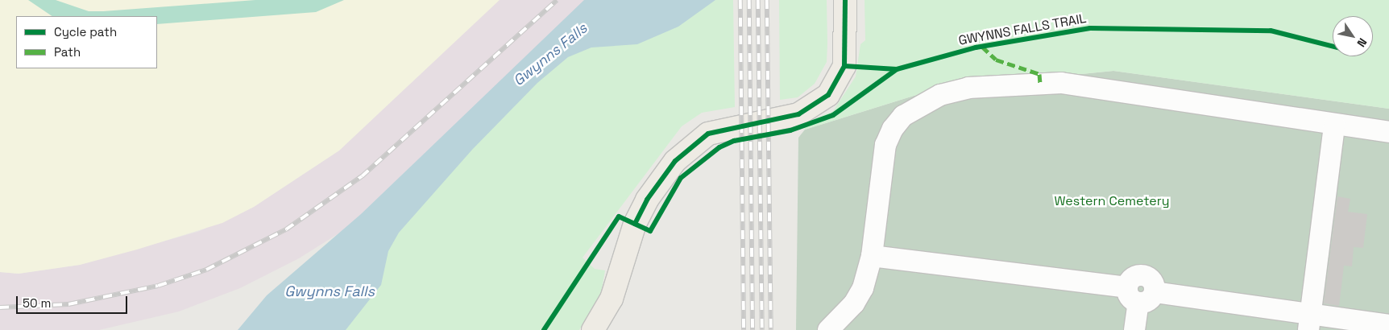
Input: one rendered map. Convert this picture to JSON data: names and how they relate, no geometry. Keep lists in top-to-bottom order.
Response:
{
  "streets": {
    "cycle path": ["GWYNNS FALLS TRAIL"]
  },
  "water": ["Gwynns Falls"],
  "parks": ["Western Cemetery"],
  "legend": ["Cycle path", "Path"],
  "scale_bar": "50 m",
  "north": "bottom right"
}
